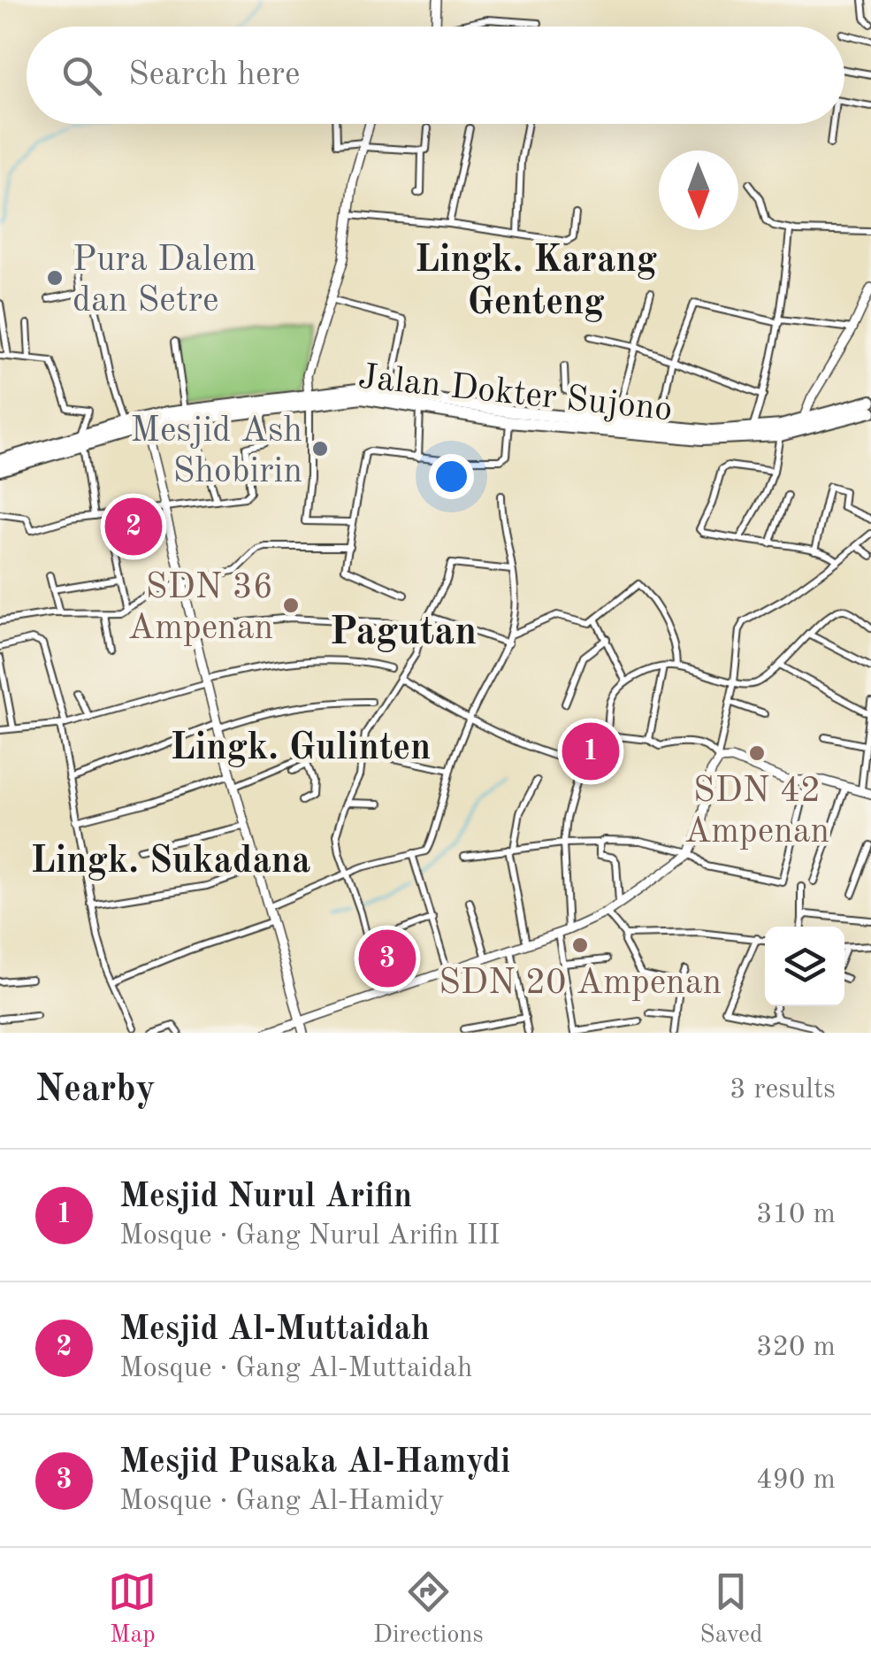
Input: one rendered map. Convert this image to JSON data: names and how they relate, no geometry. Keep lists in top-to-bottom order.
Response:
{
  "streets": {
    "highway": ["Jalan Dokter Sujono"]
  },
  "districts": [
    "Lingk. Karang Genteng",
    "Pagutan",
    "Lingk. Gulinten",
    "Lingk. Sukadana"
  ],
  "places": [
    "Pura Dalem dan Setre",
    "Mesjid Ash Shobirin",
    "SDN 36 Ampenan",
    "SDN 42 Ampenan",
    "SDN 20 Ampenan"
  ],
  "north": "bottom",
  "page": {
    "search": "Search here",
    "pins": ["2", "1", "3"],
    "heading": ["Nearby", "3 results"],
    "list": [
      {
        "mark": "1",
        "name": "Mesjid Nurul Arifin",
        "note": "Mosque · Gang Nurul Arifin III",
        "value": "310 m"
      },
      {
        "mark": "2",
        "name": "Mesjid Al-Muttaidah",
        "note": "Mosque · Gang Al-Muttaidah",
        "value": "320 m"
      },
      {
        "mark": "3",
        "name": "Mesjid Pusaka Al-Hamydi",
        "note": "Mosque · Gang Al-Hamidy",
        "value": "490 m"
      }
    ],
    "nav": ["Map", "Directions", "Saved"]
  }
}
